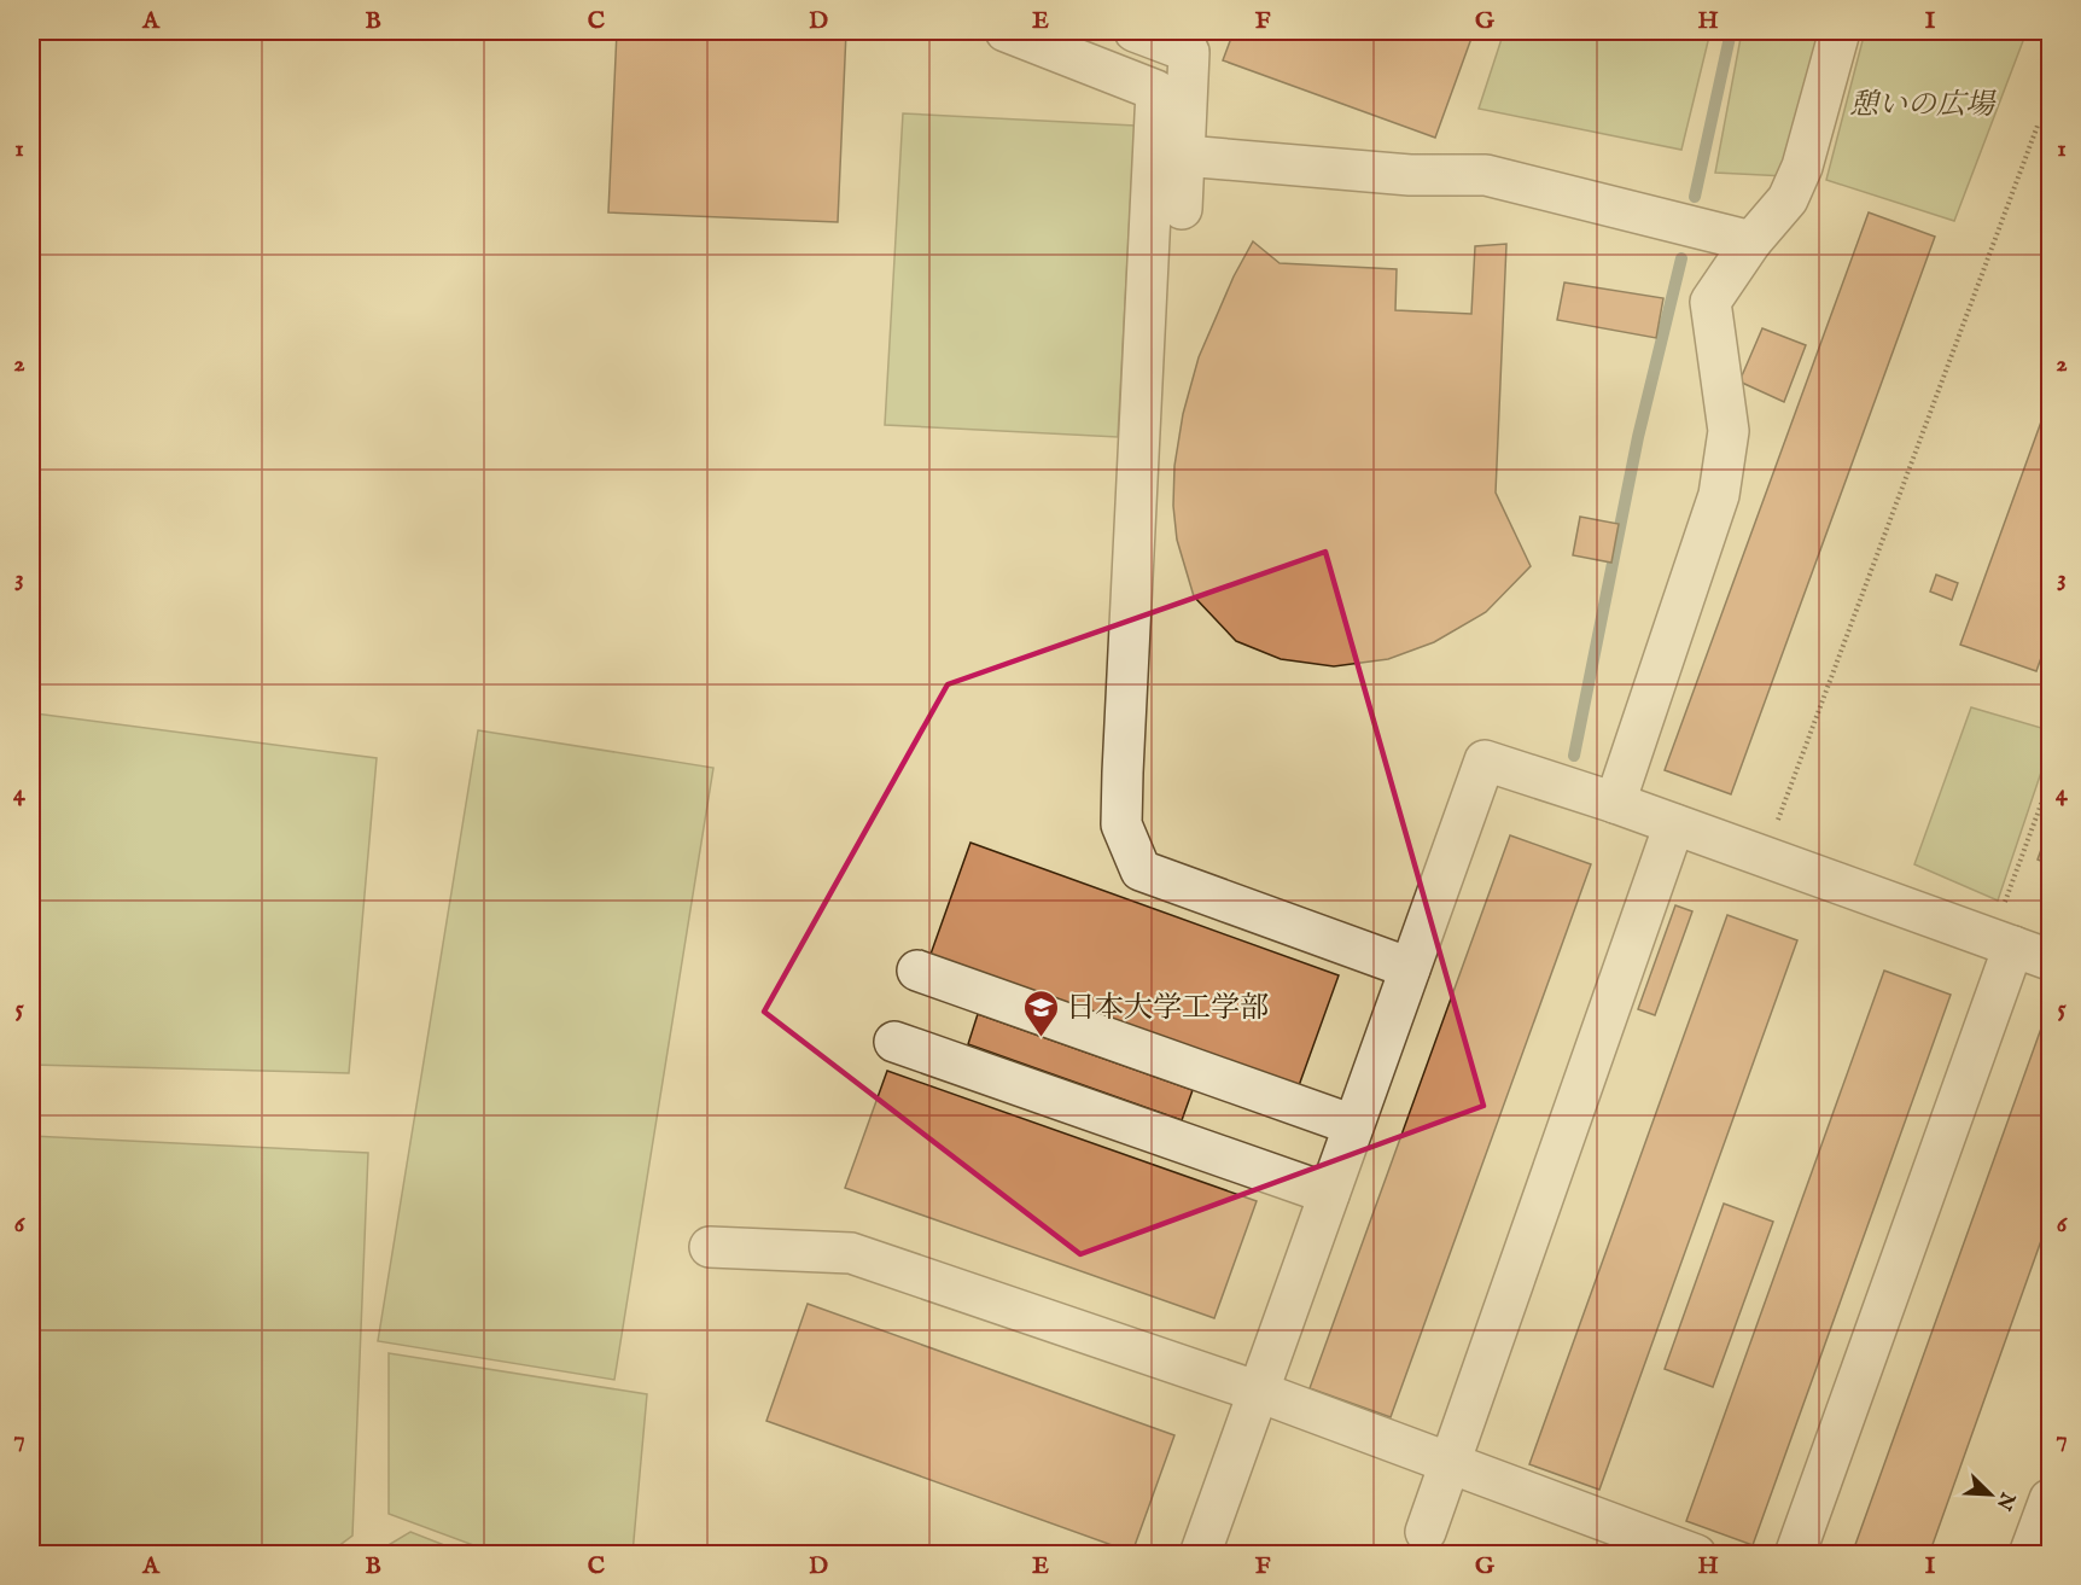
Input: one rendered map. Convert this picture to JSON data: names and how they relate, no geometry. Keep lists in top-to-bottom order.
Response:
{
  "parks": ["憩いの広場"],
  "places": {
    "school or university": ["日本大学工学部"]
  },
  "north": "bottom right",
  "grid": {
    "columns": [
      "A",
      "B",
      "C",
      "D",
      "E",
      "F",
      "G",
      "H",
      "I"
    ],
    "rows": [
      "1",
      "2",
      "3",
      "4",
      "5",
      "6",
      "7"
    ]
  }
}
